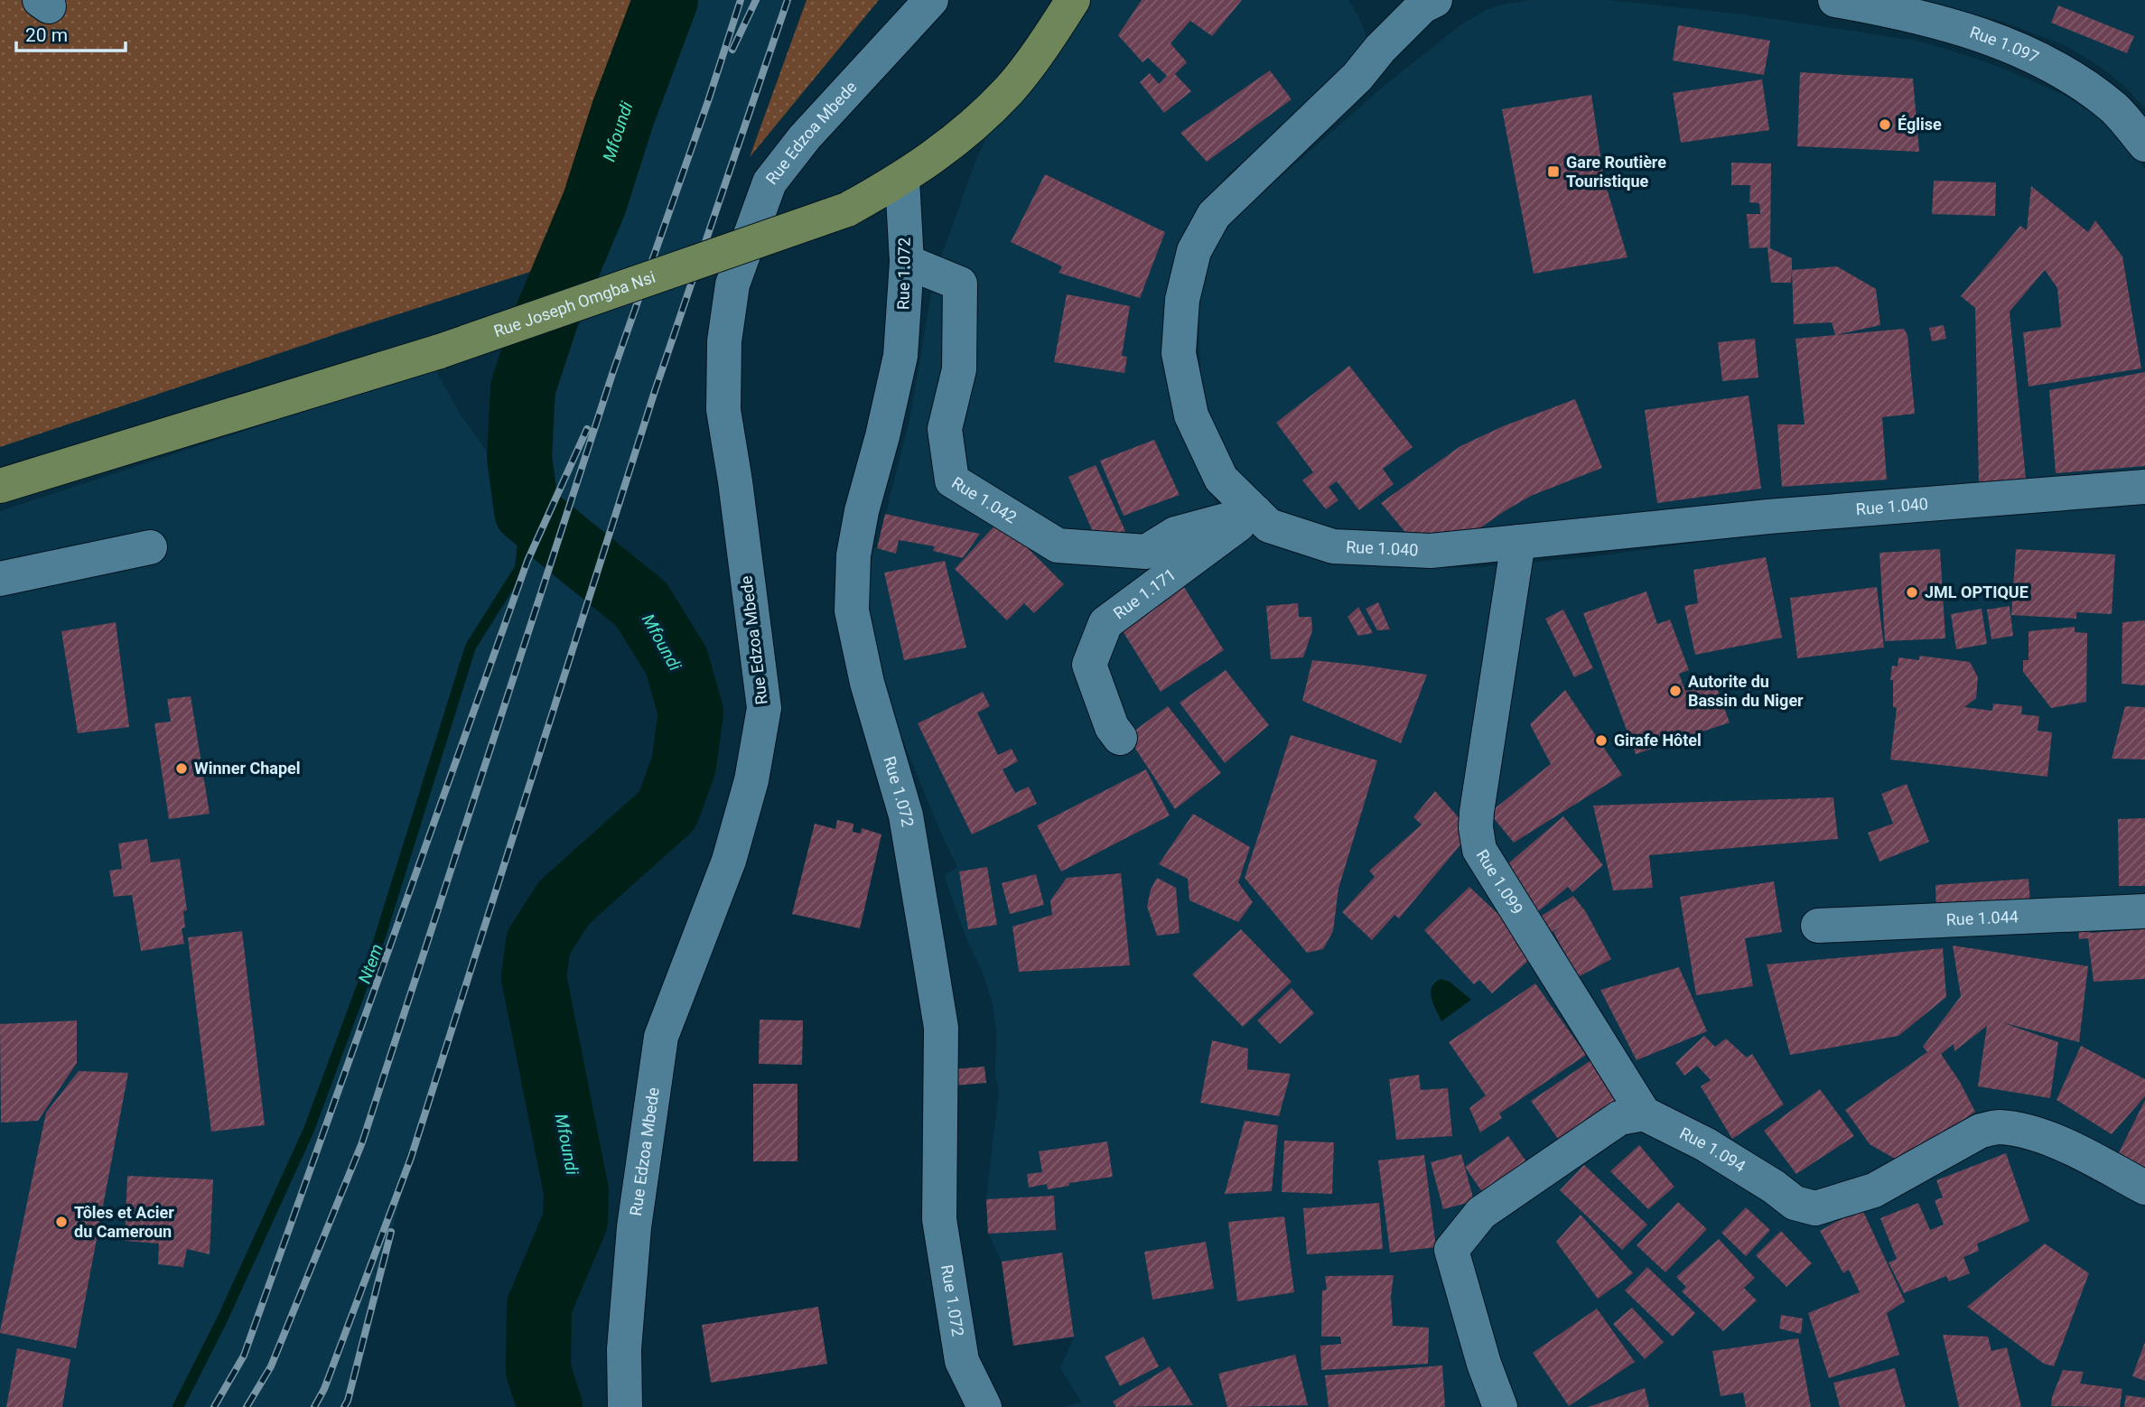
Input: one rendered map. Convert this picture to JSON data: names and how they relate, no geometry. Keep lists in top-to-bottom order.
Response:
{
  "streets": {
    "main road": ["Rue Joseph Omgba Nsi"],
    "street": [
      "Rue 1.097",
      "Rue Edzoa Mbede",
      "Rue 1.072",
      "Rue 1.042",
      "Rue 1.040",
      "Rue 1.171",
      "Rue 1.099",
      "Rue 1.044",
      "Rue 1.094"
    ]
  },
  "crossings": [
    ["Rue 1.072", "Rue Joseph Omgba Nsi"],
    ["Rue 1.072", "Rue 1.042"],
    ["Rue 1.042", "Rue 1.040"],
    ["Rue 1.042", "Rue 1.171"],
    ["Rue 1.040", "Rue 1.171"],
    ["Rue 1.040", "Rue 1.099"],
    ["Rue 1.099", "Rue 1.094"]
  ],
  "water": ["Mfoundi", "Ntem"],
  "places": {
    "other": [
      "Église",
      "JML OPTIQUE",
      "Autorite du Bassin du Niger",
      "Girafe Hôtel",
      "Winner Chapel",
      "Tôles et Acier du Cameroun"
    ],
    "transit": ["Gare Routière Touristique"]
  },
  "scale_bar": "20 m"
}
